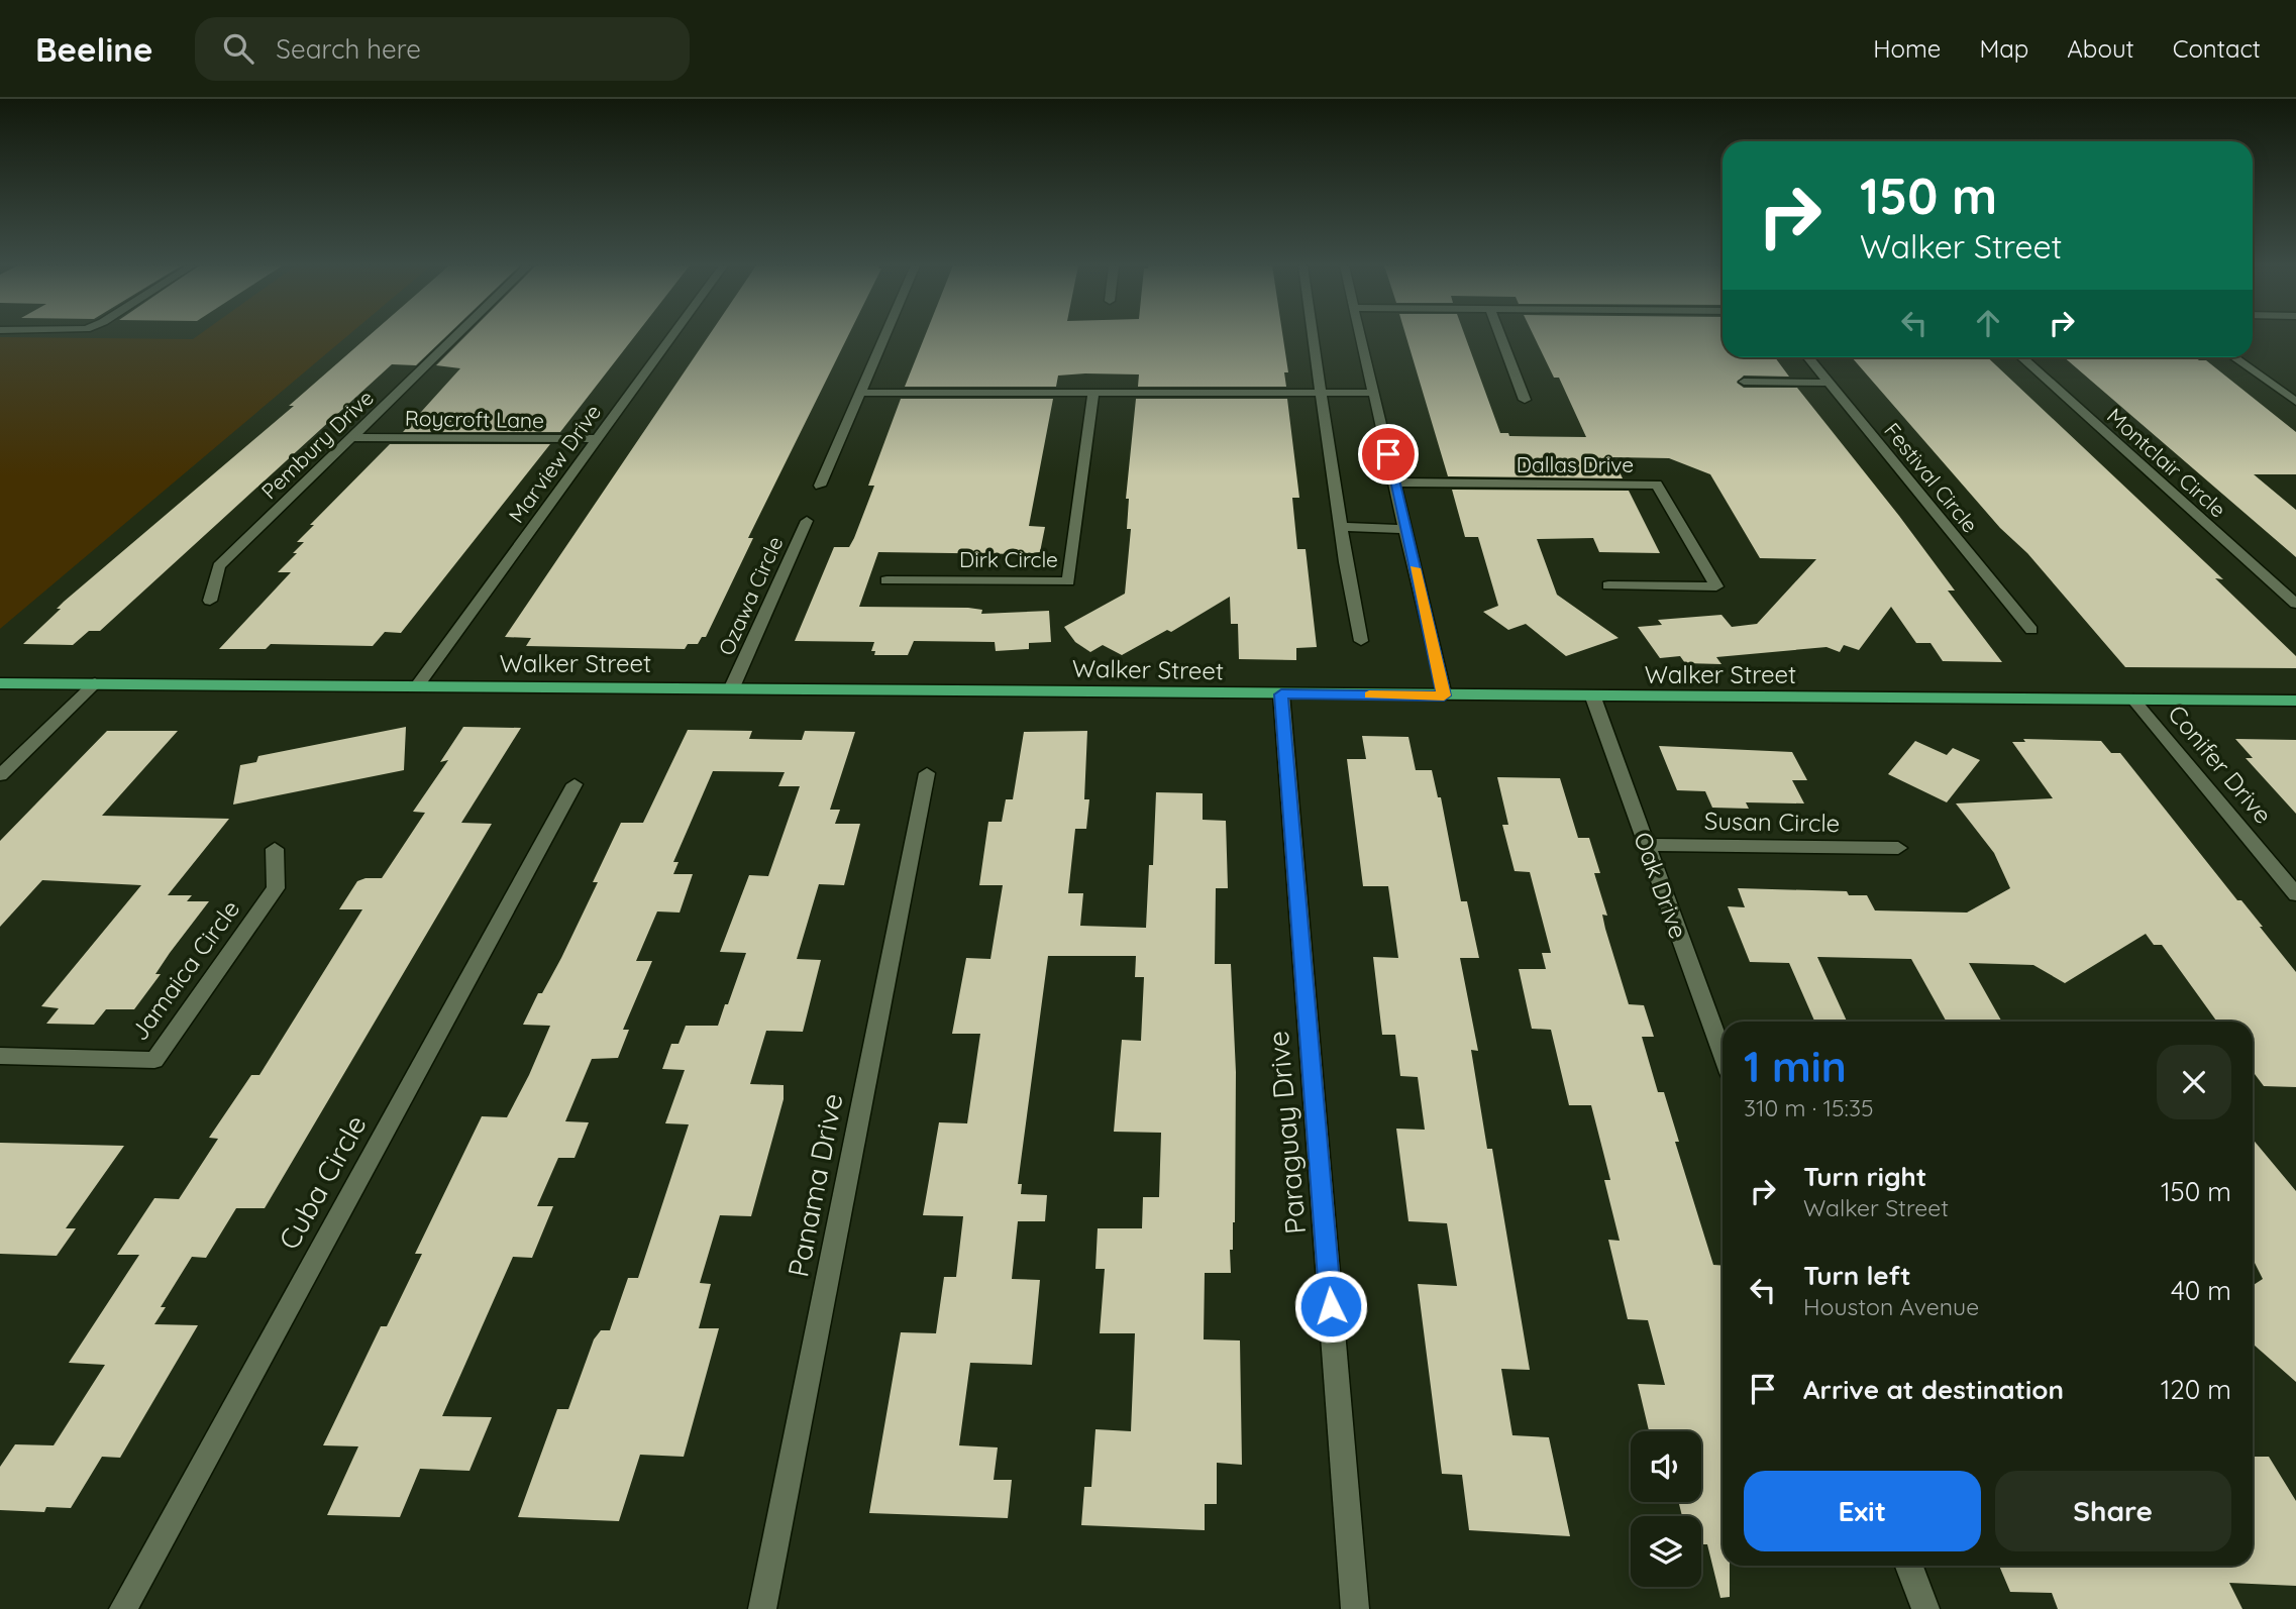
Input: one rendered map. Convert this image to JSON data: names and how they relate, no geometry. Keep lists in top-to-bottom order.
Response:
{
  "streets": {
    "main road": ["Walker Street"],
    "street": [
      "Roycroft Lane",
      "Pembury Drive",
      "Montclair Circle",
      "Marview Drive",
      "Dallas Drive",
      "Festival Circle",
      "Dirk Circle",
      "Ozawa Circle",
      "Conifer Drive",
      "Susan Circle",
      "Oak Drive",
      "Jamaica Circle",
      "Paraguay Drive",
      "Cuba Circle",
      "Panama Drive"
    ]
  },
  "crossings": [
    ["Roycroft Lane", "Pembury Drive"],
    ["Roycroft Lane", "Marview Drive"],
    ["Marview Drive", "Walker Street"],
    ["Ozawa Circle", "Walker Street"],
    ["Walker Street", "Conifer Drive"],
    ["Walker Street", "Oak Drive"],
    ["Walker Street", "Paraguay Drive"],
    ["Susan Circle", "Oak Drive"]
  ],
  "page": {
    "header": "Beeline",
    "search": "Search here",
    "nav": [
      "Home",
      "Map",
      "About",
      "Contact"
    ],
    "turn": ["150 m", "Walker Street"],
    "heading": ["1 min", "310 m · 15:35"],
    "list": [
      {
        "name": "Turn right",
        "note": "Walker Street",
        "value": "150 m"
      },
      {
        "name": "Turn left",
        "note": "Houston Avenue",
        "value": "40 m"
      },
      {
        "name": "Arrive at destination",
        "value": "120 m"
      }
    ],
    "buttons": ["Exit", "Share"]
  }
}
